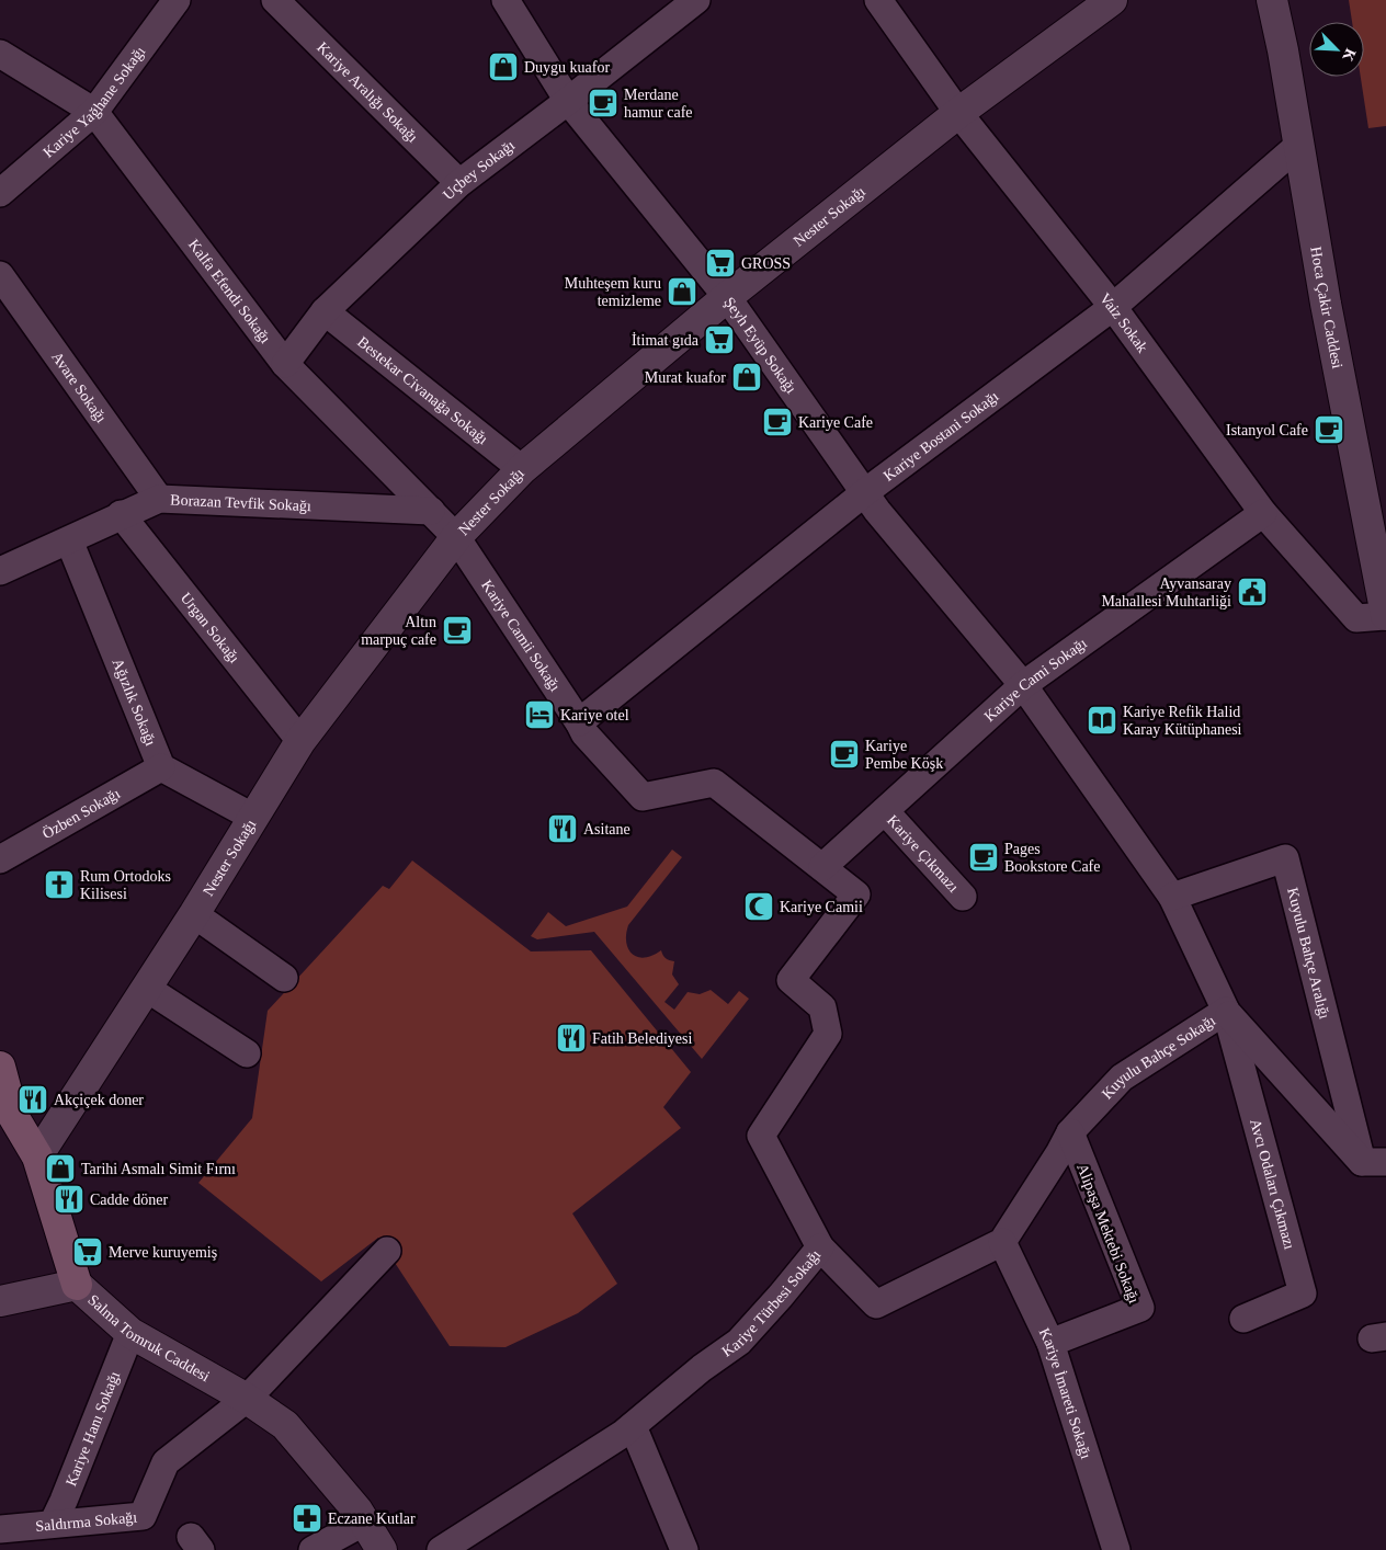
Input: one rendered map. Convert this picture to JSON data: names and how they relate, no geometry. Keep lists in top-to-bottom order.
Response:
{
  "streets": {
    "main road": ["Salma Tomruk Caddesi"],
    "street": [
      "Kariye Aralığı Sokağı",
      "Kariye Yağhane Sokağı",
      "Uçbey Sokağı",
      "Nester Sokağı",
      "Kalfa Efendi Sokağı",
      "Hoca Çakir Caddesi",
      "Vaiz Sokak",
      "Şeyh Eyüp Sokağı",
      "Avare Sokağı",
      "Bestekar Civanağa Sokağı",
      "Kariye Bostani Sokağı",
      "Borazan Tevfik Sokağı",
      "Urgan Sokağı",
      "Kariye Camii Sokağı",
      "Kariye Cami Sokağı",
      "Ağızlık Sokağı",
      "Özben Sokağı",
      "Kariye Çıkmazı",
      "Kuyulu Bahçe Aralığı",
      "Kuyulu Bahçe Sokağı",
      "Avcı Odaları Çıkmazı",
      "Alipaşa Mektebi Sokağı",
      "Kariye Türbesi Sokağı",
      "Kariye İmareti Sokağı",
      "Kariye Hanı Sokağı",
      "Saldırma Sokağı"
    ]
  },
  "crossings": [
    ["Kariye Aralığı Sokağı", "Uçbey Sokağı"],
    ["Kariye Yağhane Sokağı", "Kalfa Efendi Sokağı"],
    ["Uçbey Sokağı", "Kalfa Efendi Sokağı"],
    ["Uçbey Sokağı", "Şeyh Eyüp Sokağı"],
    ["Uçbey Sokağı", "Bestekar Civanağa Sokağı"],
    ["Nester Sokağı", "Kalfa Efendi Sokağı"],
    ["Nester Sokağı", "Vaiz Sokak"],
    ["Nester Sokağı", "Şeyh Eyüp Sokağı"],
    ["Nester Sokağı", "Bestekar Civanağa Sokağı"],
    ["Nester Sokağı", "Urgan Sokağı"],
    ["Nester Sokağı", "Kariye Camii Sokağı"],
    ["Nester Sokağı", "Salma Tomruk Caddesi"],
    ["Kalfa Efendi Sokağı", "Borazan Tevfik Sokağı"],
    ["Kalfa Efendi Sokağı", "Kariye Camii Sokağı"],
    ["Hoca Çakir Caddesi", "Vaiz Sokak"],
    ["Hoca Çakir Caddesi", "Kariye Bostani Sokağı"],
    ["Vaiz Sokak", "Kariye Bostani Sokağı"],
    ["Vaiz Sokak", "Kariye Cami Sokağı"],
    ["Şeyh Eyüp Sokağı", "Kariye Bostani Sokağı"],
    ["Şeyh Eyüp Sokağı", "Kariye Cami Sokağı"],
    ["Şeyh Eyüp Sokağı", "Kuyulu Bahçe Sokağı"],
    ["Avare Sokağı", "Borazan Tevfik Sokağı"],
    ["Kariye Bostani Sokağı", "Kariye Camii Sokağı"],
    ["Borazan Tevfik Sokağı", "Urgan Sokağı"],
    ["Borazan Tevfik Sokağı", "Ağızlık Sokağı"],
    ["Kariye Camii Sokağı", "Kariye Cami Sokağı"],
    ["Kariye Camii Sokağı", "Kariye Türbesi Sokağı"],
    ["Kariye Cami Sokağı", "Kariye Çıkmazı"],
    ["Kariye Cami Sokağı", "Kuyulu Bahçe Sokağı"],
    ["Kariye Cami Sokağı", "Kariye Türbesi Sokağı"],
    ["Ağızlık Sokağı", "Özben Sokağı"],
    ["Kuyulu Bahçe Aralığı", "Kuyulu Bahçe Sokağı"],
    ["Kuyulu Bahçe Sokağı", "Avcı Odaları Çıkmazı"],
    ["Kuyulu Bahçe Sokağı", "Alipaşa Mektebi Sokağı"],
    ["Kuyulu Bahçe Sokağı", "Kariye İmareti Sokağı"],
    ["Alipaşa Mektebi Sokağı", "Kariye İmareti Sokağı"],
    ["Salma Tomruk Caddesi", "Kariye Hanı Sokağı"],
    ["Salma Tomruk Caddesi", "Saldırma Sokağı"],
    ["Kariye Hanı Sokağı", "Saldırma Sokağı"]
  ],
  "places": {
    "shop": [
      "Duygu kuafor",
      "Muhteşem kuru temizleme",
      "Murat kuafor",
      "Tarihi Asmalı Simit Fırnı"
    ],
    "cafe": [
      "Merdane hamur cafe",
      "Kariye Cafe",
      "Istanyol Cafe",
      "Altın marpuç cafe",
      "Kariye Pembe Köşk",
      "Pages Bookstore Cafe"
    ],
    "supermarket": ["GROSS", "İtimat gıda", "Merve kuruyemiş"],
    "public building": ["Ayvansaray Mahallesi Muhtarliği"],
    "hotel": ["Kariye otel"],
    "library": ["Kariye Refik Halid Karay Kütüphanesi"],
    "restaurant": [
      "Asitane",
      "Fatih Belediyesi",
      "Akçiçek doner",
      "Cadde döner"
    ],
    "church": ["Rum Ortodoks Kilisesi"],
    "mosque": ["Kariye Camii"],
    "pharmacy": ["Eczane Kutlar"]
  },
  "north": "bottom right"
}
